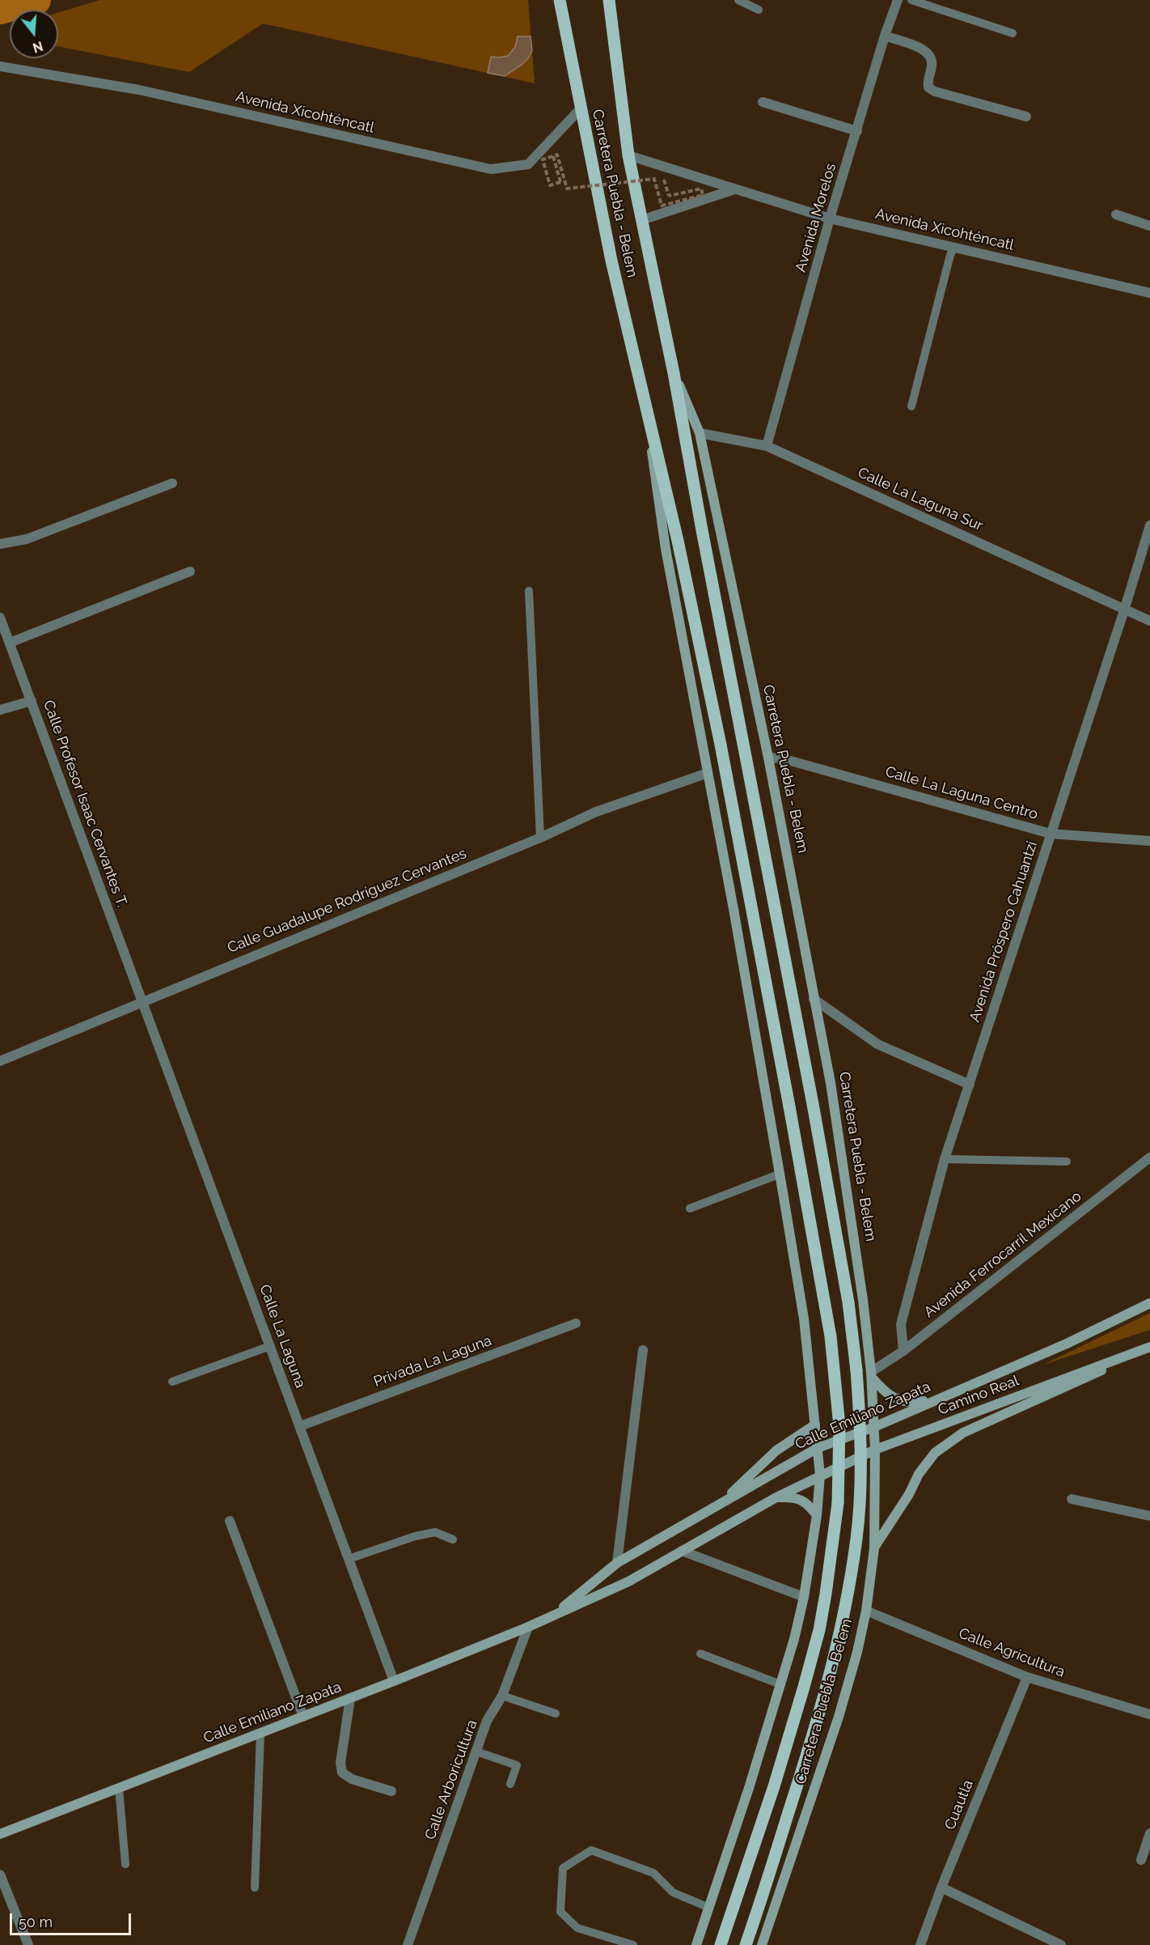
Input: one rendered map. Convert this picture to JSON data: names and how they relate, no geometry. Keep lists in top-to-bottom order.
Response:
{
  "streets": {
    "main road": ["Carretera Puebla - Belem"],
    "street": [
      "Avenida Xicohténcatl",
      "Avenida Morelos",
      "Calle La Laguna Sur",
      "Calle La Laguna Centro",
      "Calle Profesor Isaac Cervantes T.",
      "Calle Guadalupe Rodríguez Cervantes",
      "Avenida Próspero Cahuantzi",
      "Avenida Ferrocarril Mexicano",
      "Calle La Laguna",
      "Privada La Laguna",
      "Camino Real",
      "Calle Emiliano Zapata",
      "Calle Agricultura",
      "Calle Arboricultura",
      "Cuautla"
    ]
  },
  "crossings": [
    ["Avenida Xicohténcatl", "Carretera Puebla - Belem"],
    ["Avenida Xicohténcatl", "Avenida Morelos"],
    ["Carretera Puebla - Belem", "Calle La Laguna Sur"],
    ["Carretera Puebla - Belem", "Calle La Laguna Centro"],
    ["Carretera Puebla - Belem", "Calle Guadalupe Rodríguez Cervantes"],
    ["Carretera Puebla - Belem", "Avenida Ferrocarril Mexicano"],
    ["Carretera Puebla - Belem", "Camino Real"],
    ["Carretera Puebla - Belem", "Calle Emiliano Zapata"],
    ["Carretera Puebla - Belem", "Calle Agricultura"],
    ["Avenida Morelos", "Calle La Laguna Sur"],
    ["Calle La Laguna Sur", "Avenida Próspero Cahuantzi"],
    ["Calle La Laguna Centro", "Avenida Próspero Cahuantzi"],
    ["Calle Profesor Isaac Cervantes T.", "Calle Guadalupe Rodríguez Cervantes"],
    ["Calle Profesor Isaac Cervantes T.", "Calle La Laguna"],
    ["Calle Guadalupe Rodríguez Cervantes", "Calle La Laguna"],
    ["Avenida Próspero Cahuantzi", "Avenida Ferrocarril Mexicano"],
    ["Calle La Laguna", "Privada La Laguna"],
    ["Calle La Laguna", "Calle Emiliano Zapata"],
    ["Camino Real", "Calle Emiliano Zapata"],
    ["Calle Emiliano Zapata", "Calle Arboricultura"],
    ["Calle Agricultura", "Cuautla"]
  ],
  "scale_bar": "50 m",
  "north": "bottom"
}
